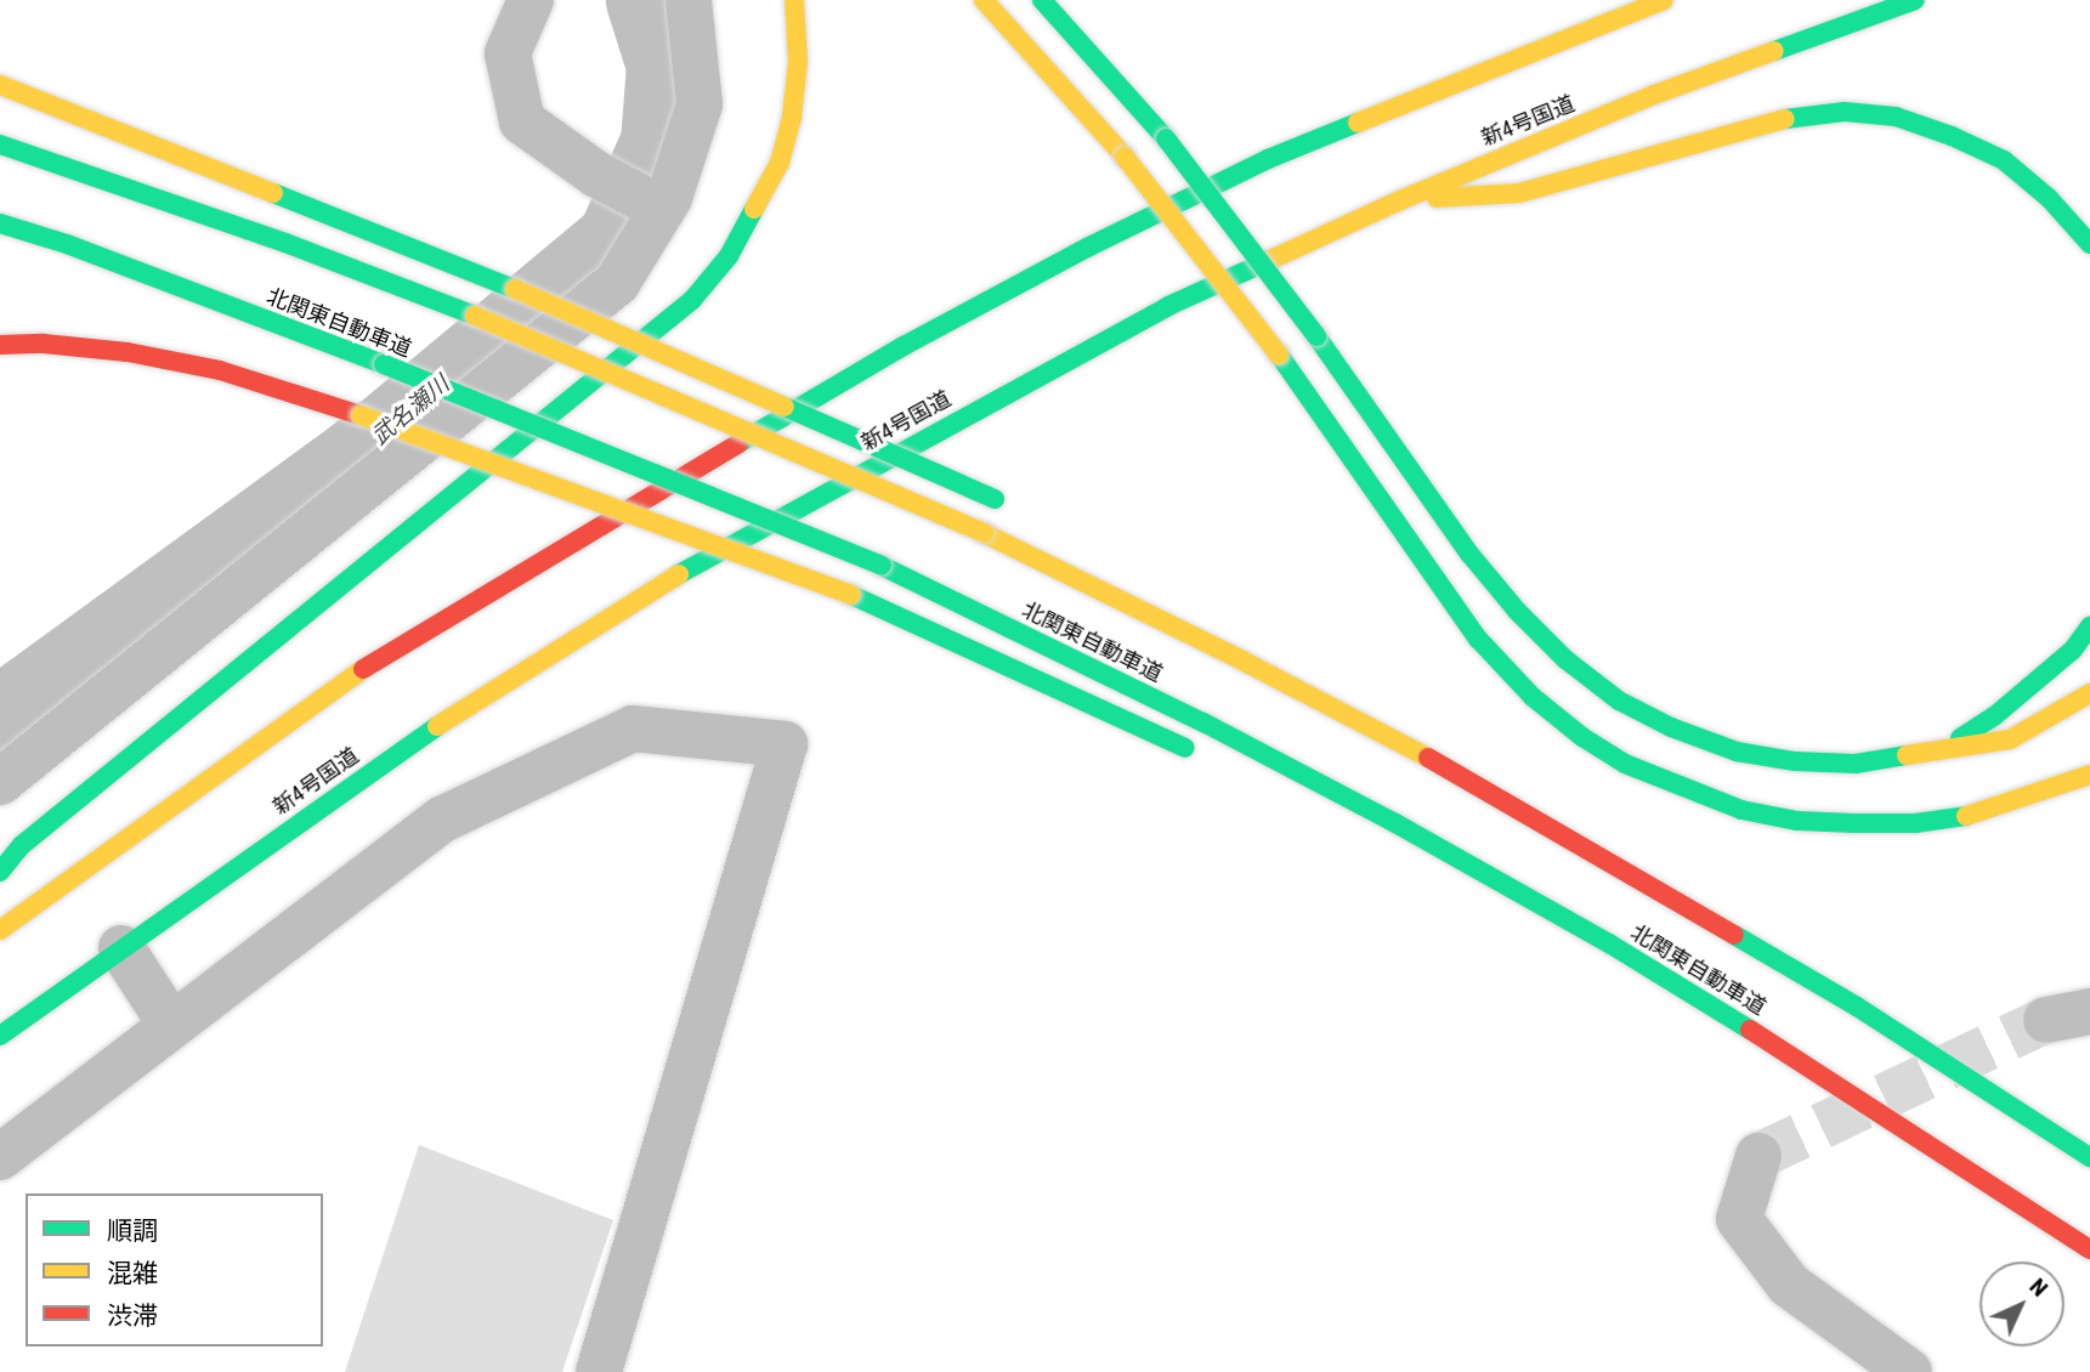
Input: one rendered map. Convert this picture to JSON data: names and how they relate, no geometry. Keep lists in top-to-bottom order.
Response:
{
  "streets": {
    "highway": ["新4号国道", "北関東自動車道"]
  },
  "water": ["武名瀬川"],
  "legend": ["順調", "混雑", "渋滞"],
  "north": "top right"
}
